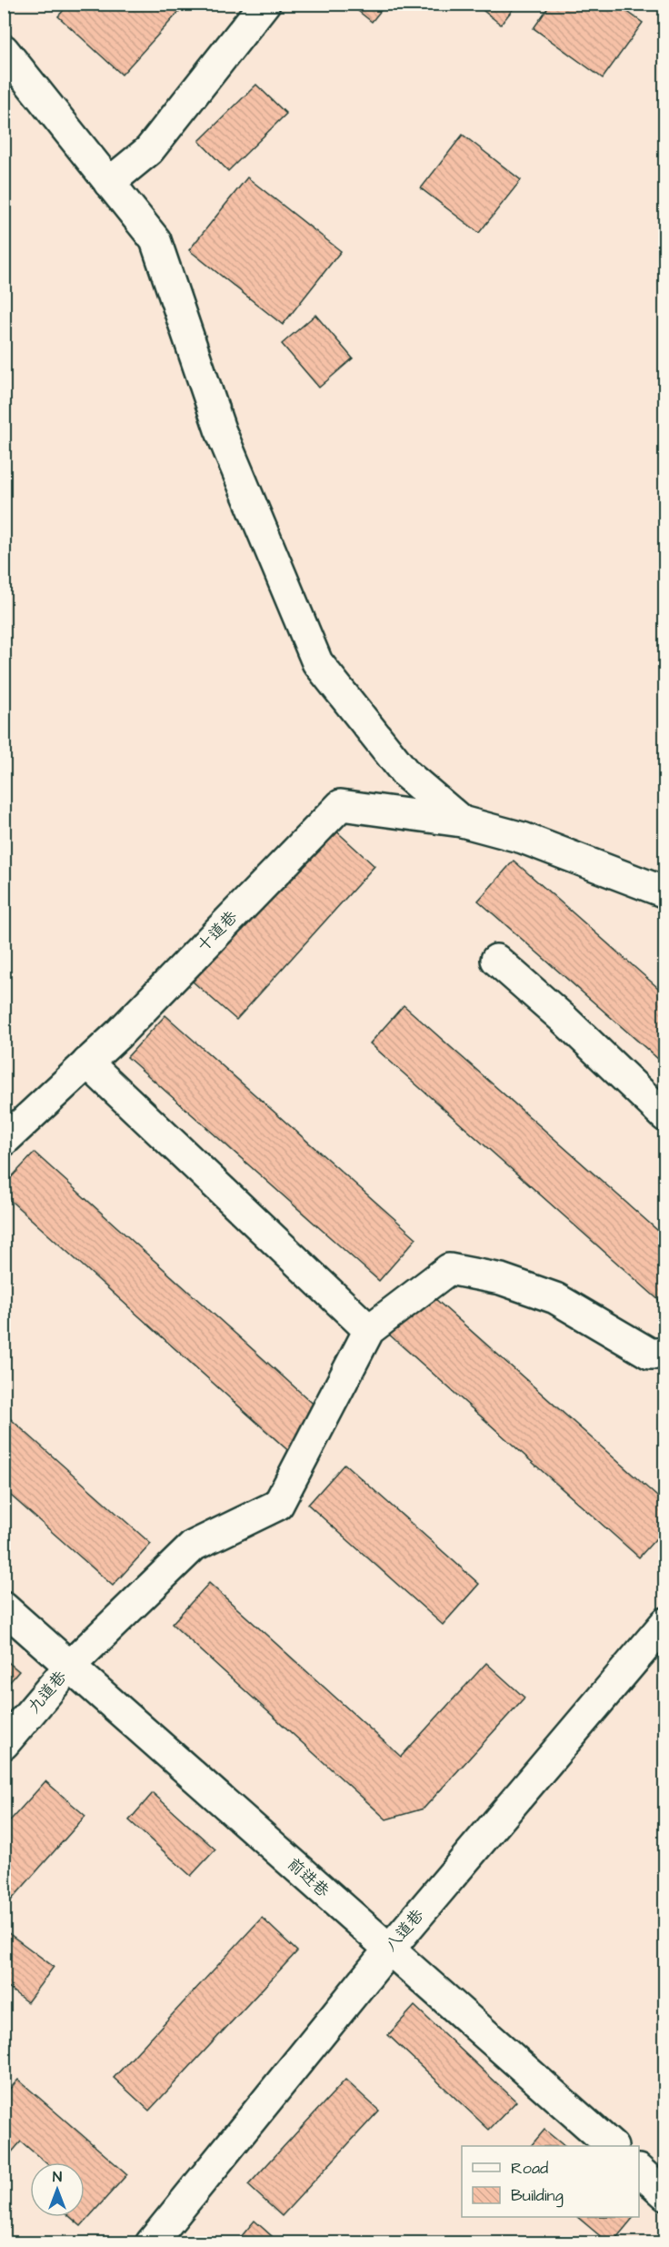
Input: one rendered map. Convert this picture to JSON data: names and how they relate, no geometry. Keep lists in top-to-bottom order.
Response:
{
  "streets": {
    "street": [
      "十道巷",
      "九道巷",
      "前进巷",
      "八道巷"
    ]
  },
  "crossings": [
    ["九道巷", "前进巷"],
    ["前进巷", "八道巷"]
  ],
  "legend": ["Road", "Building"],
  "north": "top"
}
